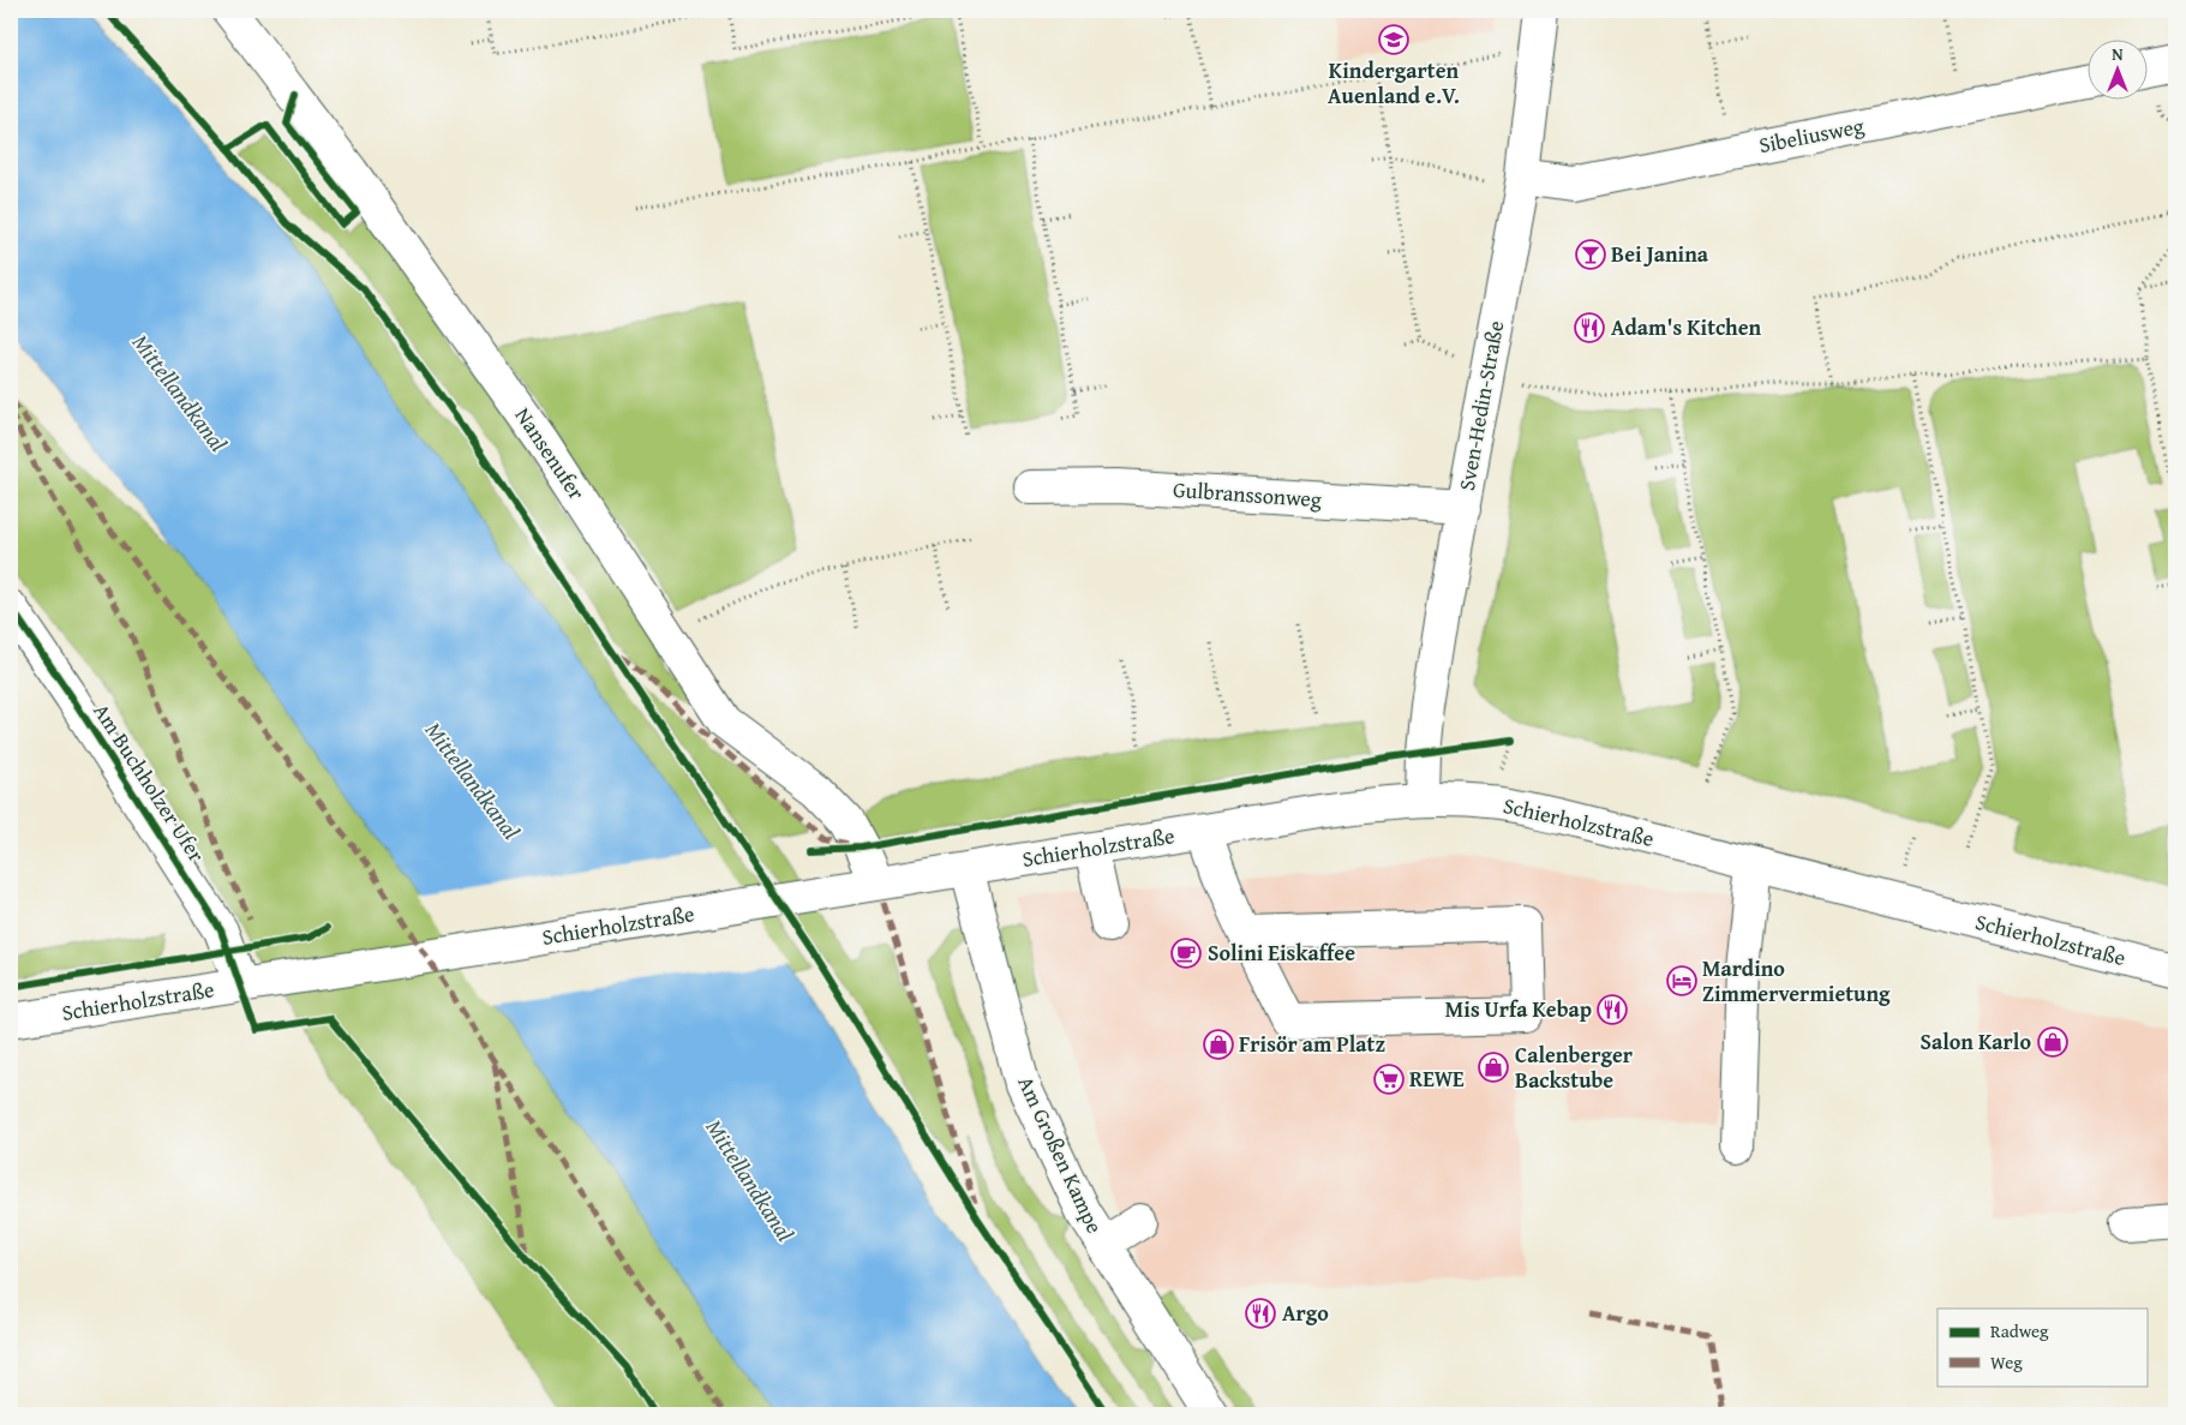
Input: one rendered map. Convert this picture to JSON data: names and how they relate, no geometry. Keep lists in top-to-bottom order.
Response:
{
  "streets": {
    "street": [
      "Sibeliusweg",
      "Sven-Hedin-Straße",
      "Nansenufer",
      "Gulbranssonweg",
      "Am Buchholzer Ufer",
      "Schierholzstraße",
      "Am Großen Kampe"
    ]
  },
  "crossings": [
    ["Sibeliusweg", "Sven-Hedin-Straße"],
    ["Sven-Hedin-Straße", "Gulbranssonweg"],
    ["Sven-Hedin-Straße", "Schierholzstraße"],
    ["Nansenufer", "Schierholzstraße"],
    ["Am Buchholzer Ufer", "Schierholzstraße"],
    ["Schierholzstraße", "Am Großen Kampe"]
  ],
  "water": ["Mittellandkanal"],
  "places": {
    "school or university": ["Kindergarten Auenland e.V."],
    "bar": ["Bei Janina"],
    "restaurant": ["Adam's Kitchen", "Mis Urfa Kebap", "Argo"],
    "cafe": ["Solini Eiskaffee"],
    "hotel": ["Mardino Zimmervermietung"],
    "shop": ["Salon Karlo", "Frisör am Platz", "Calenberger Backstube"],
    "supermarket": ["REWE"]
  },
  "legend": ["Radweg", "Weg"],
  "north": "top"
}
